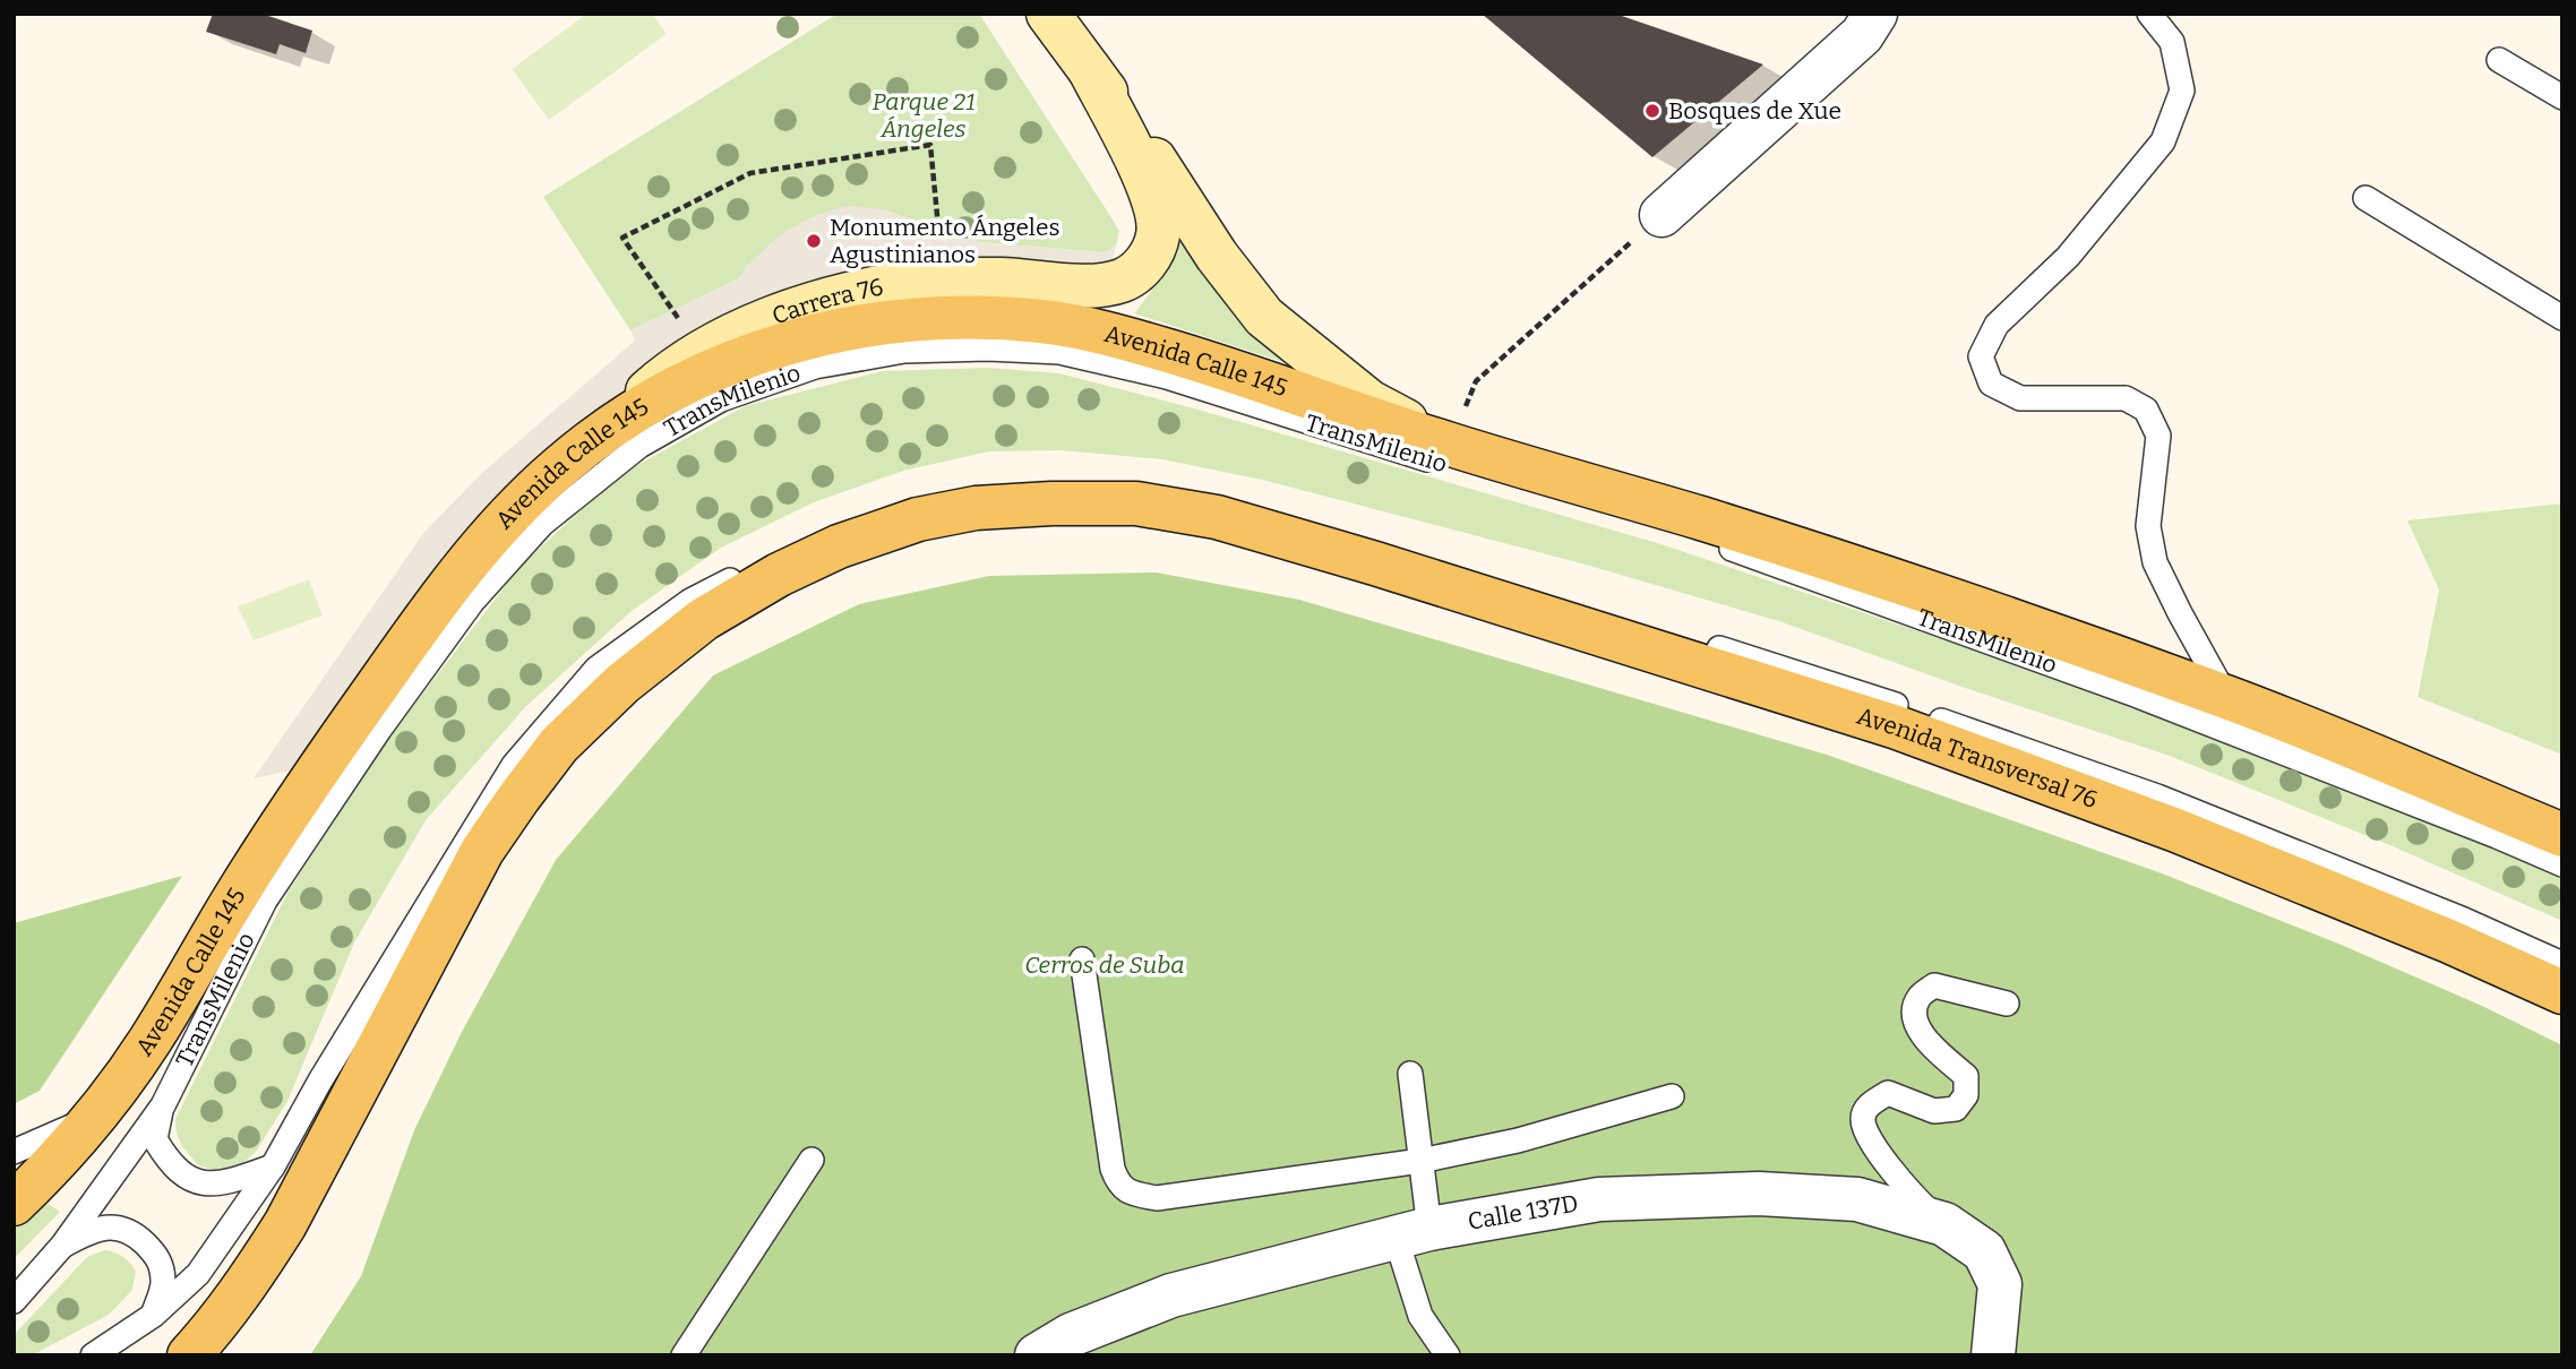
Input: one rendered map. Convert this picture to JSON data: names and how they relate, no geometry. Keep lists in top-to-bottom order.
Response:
{
  "streets": {
    "main road": ["Carrera 76", "Avenida Calle 145", "Avenida Transversal 76"],
    "street": ["Calle 137D"],
    "lane": ["TransMilenio"]
  },
  "crossings": [
    ["Carrera 76", "Avenida Calle 145"]
  ],
  "parks": ["Parque 21 Ángeles", "Cerros de Suba"],
  "places": ["Bosques de Xue", "Monumento Ángeles Agustinianos"]
}
